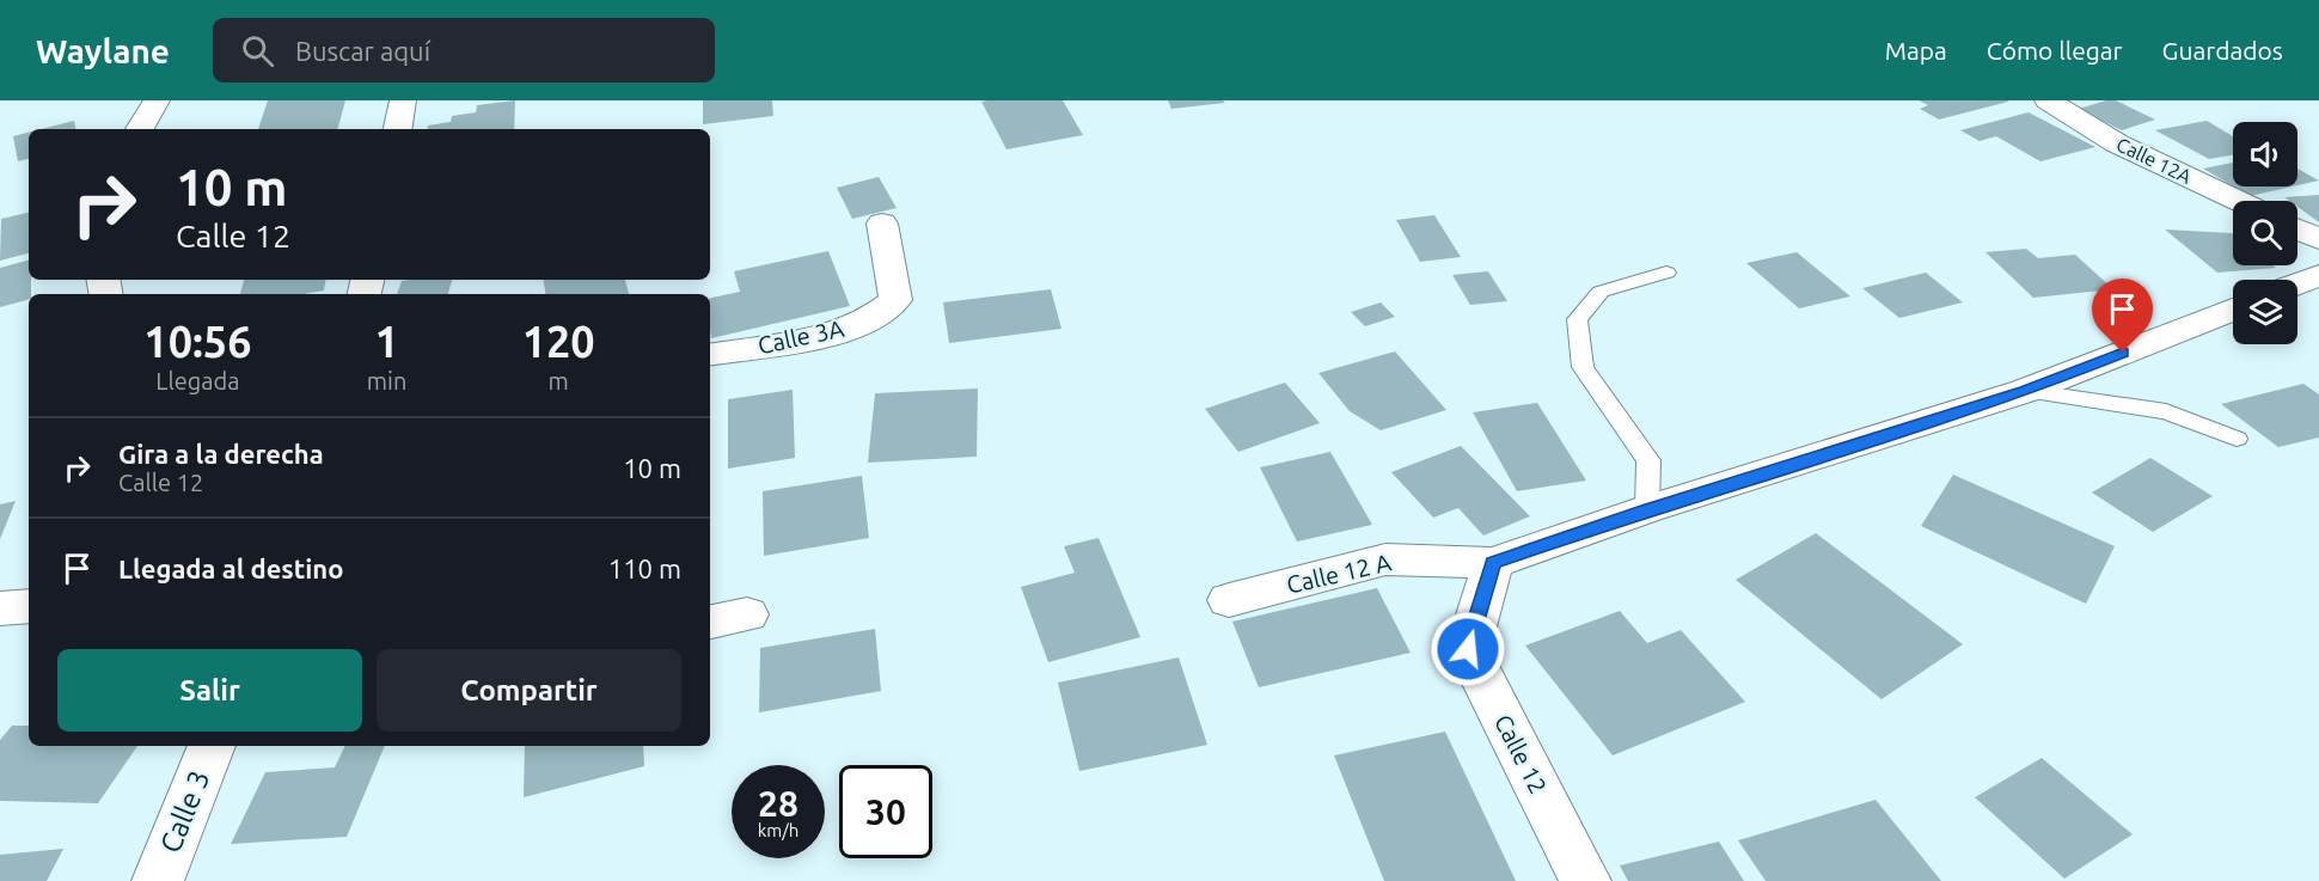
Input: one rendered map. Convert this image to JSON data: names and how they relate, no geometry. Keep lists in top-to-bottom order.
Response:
{
  "streets": {
    "street": [
      "Calle 12A",
      "Calle 3A",
      "Calle 12 A",
      "Calle 12",
      "Calle 3"
    ]
  },
  "crossings": [
    ["Calle 12 A", "Calle 12"]
  ],
  "page": {
    "header": "Waylane",
    "search": "Buscar aquí",
    "nav": ["Mapa", "Cómo llegar", "Guardados"],
    "turn": ["10 m", "Calle 12"],
    "eta": [
      "10:56",
      "Llegada",
      "1",
      "min",
      "120",
      "m"
    ],
    "list": [
      {
        "name": "Gira a la derecha",
        "note": "Calle 12",
        "value": "10 m"
      },
      {
        "name": "Llegada al destino",
        "value": "110 m"
      }
    ],
    "buttons": ["Salir", "Compartir"],
    "speed": "28 km/h",
    "limit": "30"
  }
}
